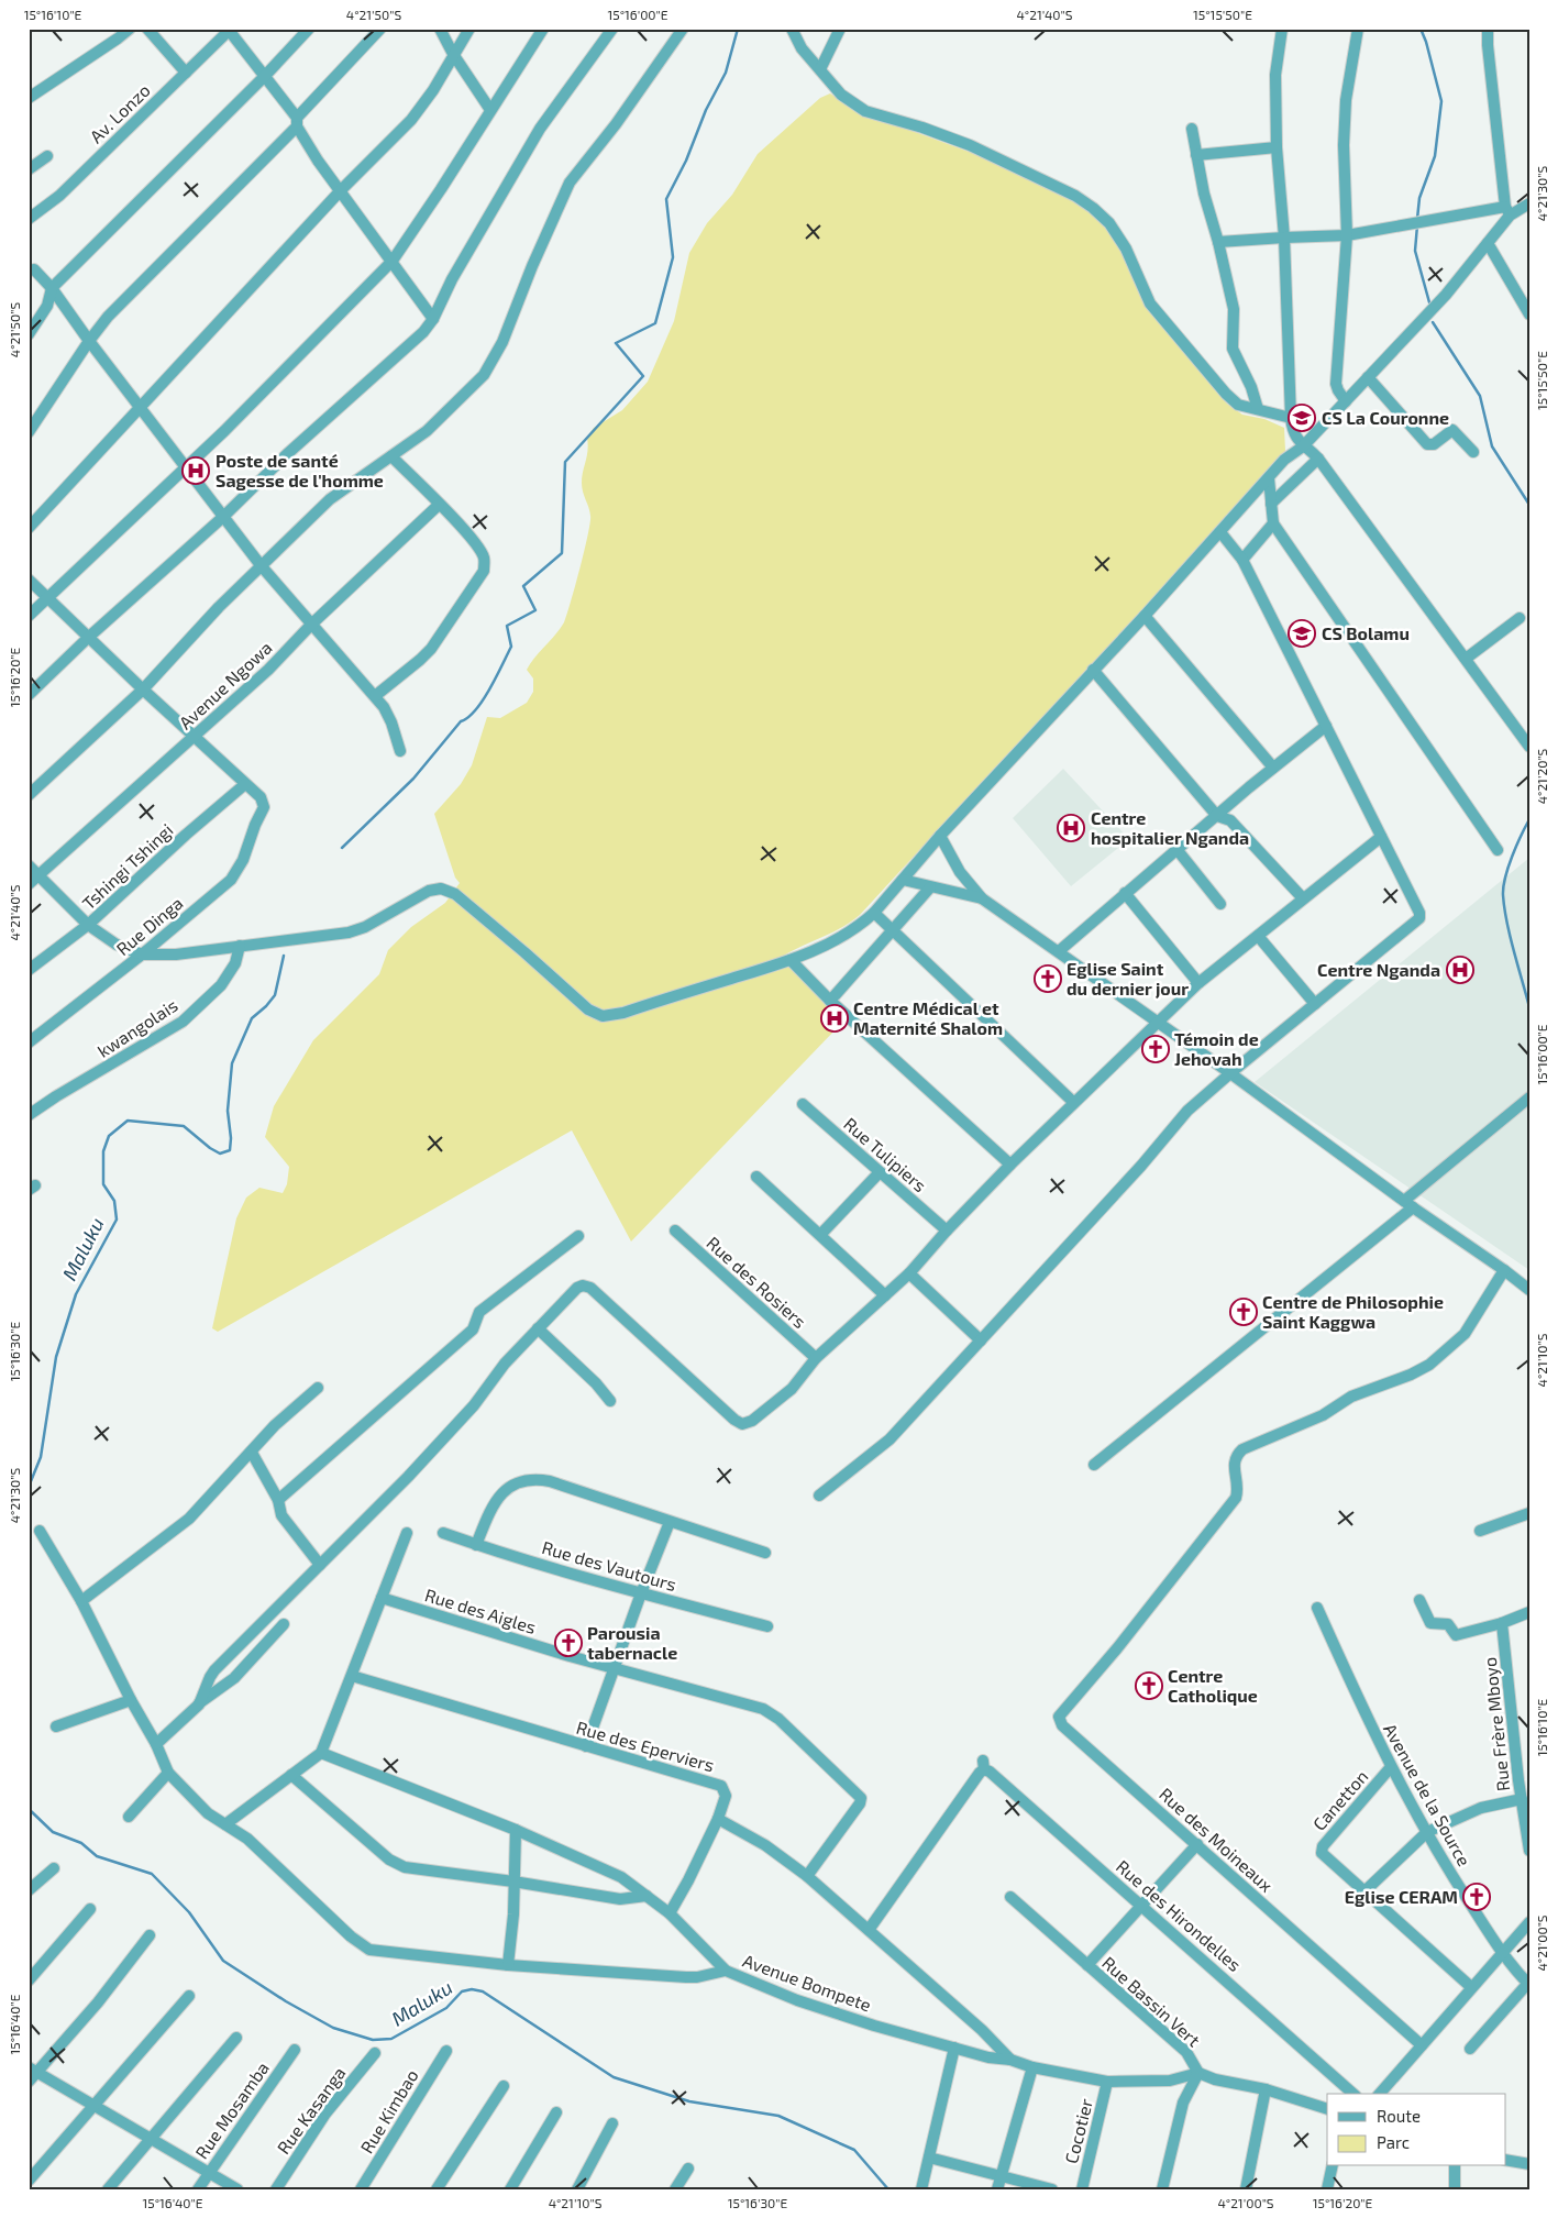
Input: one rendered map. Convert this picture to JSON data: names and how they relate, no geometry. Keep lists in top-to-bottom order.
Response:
{
  "streets": {
    "street": [
      "Av. Lonzo",
      "Avenue Ngowa",
      "Tshingi Tshingi",
      "Rue Dinga",
      "kwangolais",
      "Rue Tulipiers",
      "Rue des Rosiers",
      "Rue des Vautours",
      "Rue des Aigles",
      "Rue Frère Mboyo",
      "Rue des Eperviers",
      "Avenue de la Source",
      "Canetton",
      "Rue des Moineaux",
      "Rue des Hirondelles",
      "Avenue Bompete",
      "Rue Bassin Vert",
      "Rue Mosamba",
      "Rue Kasanga",
      "Rue Kimbao",
      "Cocotier"
    ]
  },
  "crossings": [
    ["Tshingi Tshingi", "Rue Dinga"],
    ["Rue des Eperviers", "Avenue Bompete"],
    ["Avenue de la Source", "Canetton"],
    ["Avenue Bompete", "Rue Bassin Vert"],
    ["Avenue Bompete", "Cocotier"]
  ],
  "water": ["Maluku"],
  "places": {
    "school or university": ["CS La Couronne", "CS Bolamu"],
    "hospital": [
      "Poste de santé Sagesse de l'homme",
      "Centre hospitalier Nganda",
      "Centre Nganda",
      "Centre Médical et Maternité Shalom"
    ],
    "church": [
      "Eglise Saint du dernier jour",
      "Témoin de Jehovah",
      "Centre de Philosophie Saint Kaggwa",
      "Parousia tabernacle",
      "Centre Catholique",
      "Eglise CERAM"
    ]
  },
  "legend": ["Route", "Parc"],
  "coordinates": [
    "15°16'10\"E",
    "4°21'50\"S",
    "15°16'00\"E",
    "4°21'40\"S",
    "15°15'50\"E",
    "4°21'30\"S",
    "15°16'20\"E",
    "4°21'20\"S",
    "15°16'30\"E",
    "4°21'10\"S",
    "4°21'00\"S",
    "15°16'40\"E"
  ]
}
